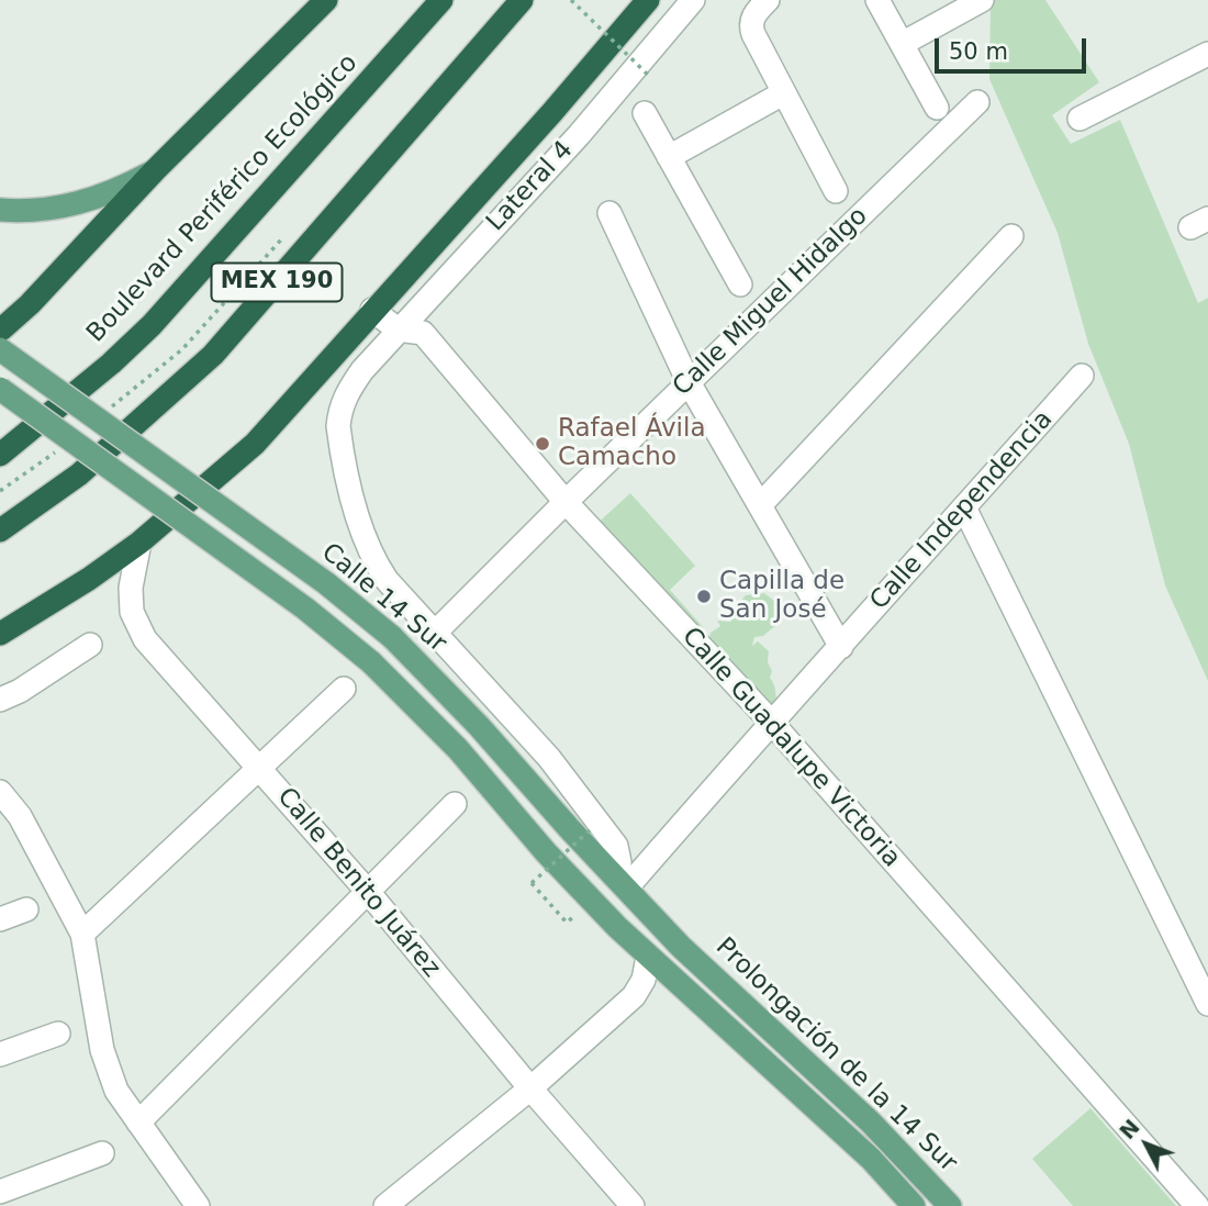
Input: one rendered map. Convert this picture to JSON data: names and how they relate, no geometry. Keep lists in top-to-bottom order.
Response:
{
  "streets": {
    "highway": ["Boulevard Periférico Ecológico", "MEX 190"],
    "main road": ["Calle 14 Sur", "Prolongación de la 14 Sur"],
    "street": [
      "Lateral 4",
      "Calle Miguel Hidalgo",
      "Calle Independencia",
      "Calle Guadalupe Victoria",
      "Calle Benito Juárez"
    ]
  },
  "crossings": [
    ["Lateral 4", "Calle Miguel Hidalgo"],
    ["Lateral 4", "Calle Independencia"],
    ["Lateral 4", "Calle 14 Sur"],
    ["Lateral 4", "Calle Guadalupe Victoria"],
    ["Calle Miguel Hidalgo", "Calle Guadalupe Victoria"],
    ["Calle Independencia", "Calle 14 Sur"],
    ["Calle Independencia", "Calle Guadalupe Victoria"],
    ["Calle 14 Sur", "Prolongación de la 14 Sur"]
  ],
  "places": ["Rafael Ávila Camacho", "Capilla de San José"],
  "scale_bar": "50 m",
  "north": "top left"
}
